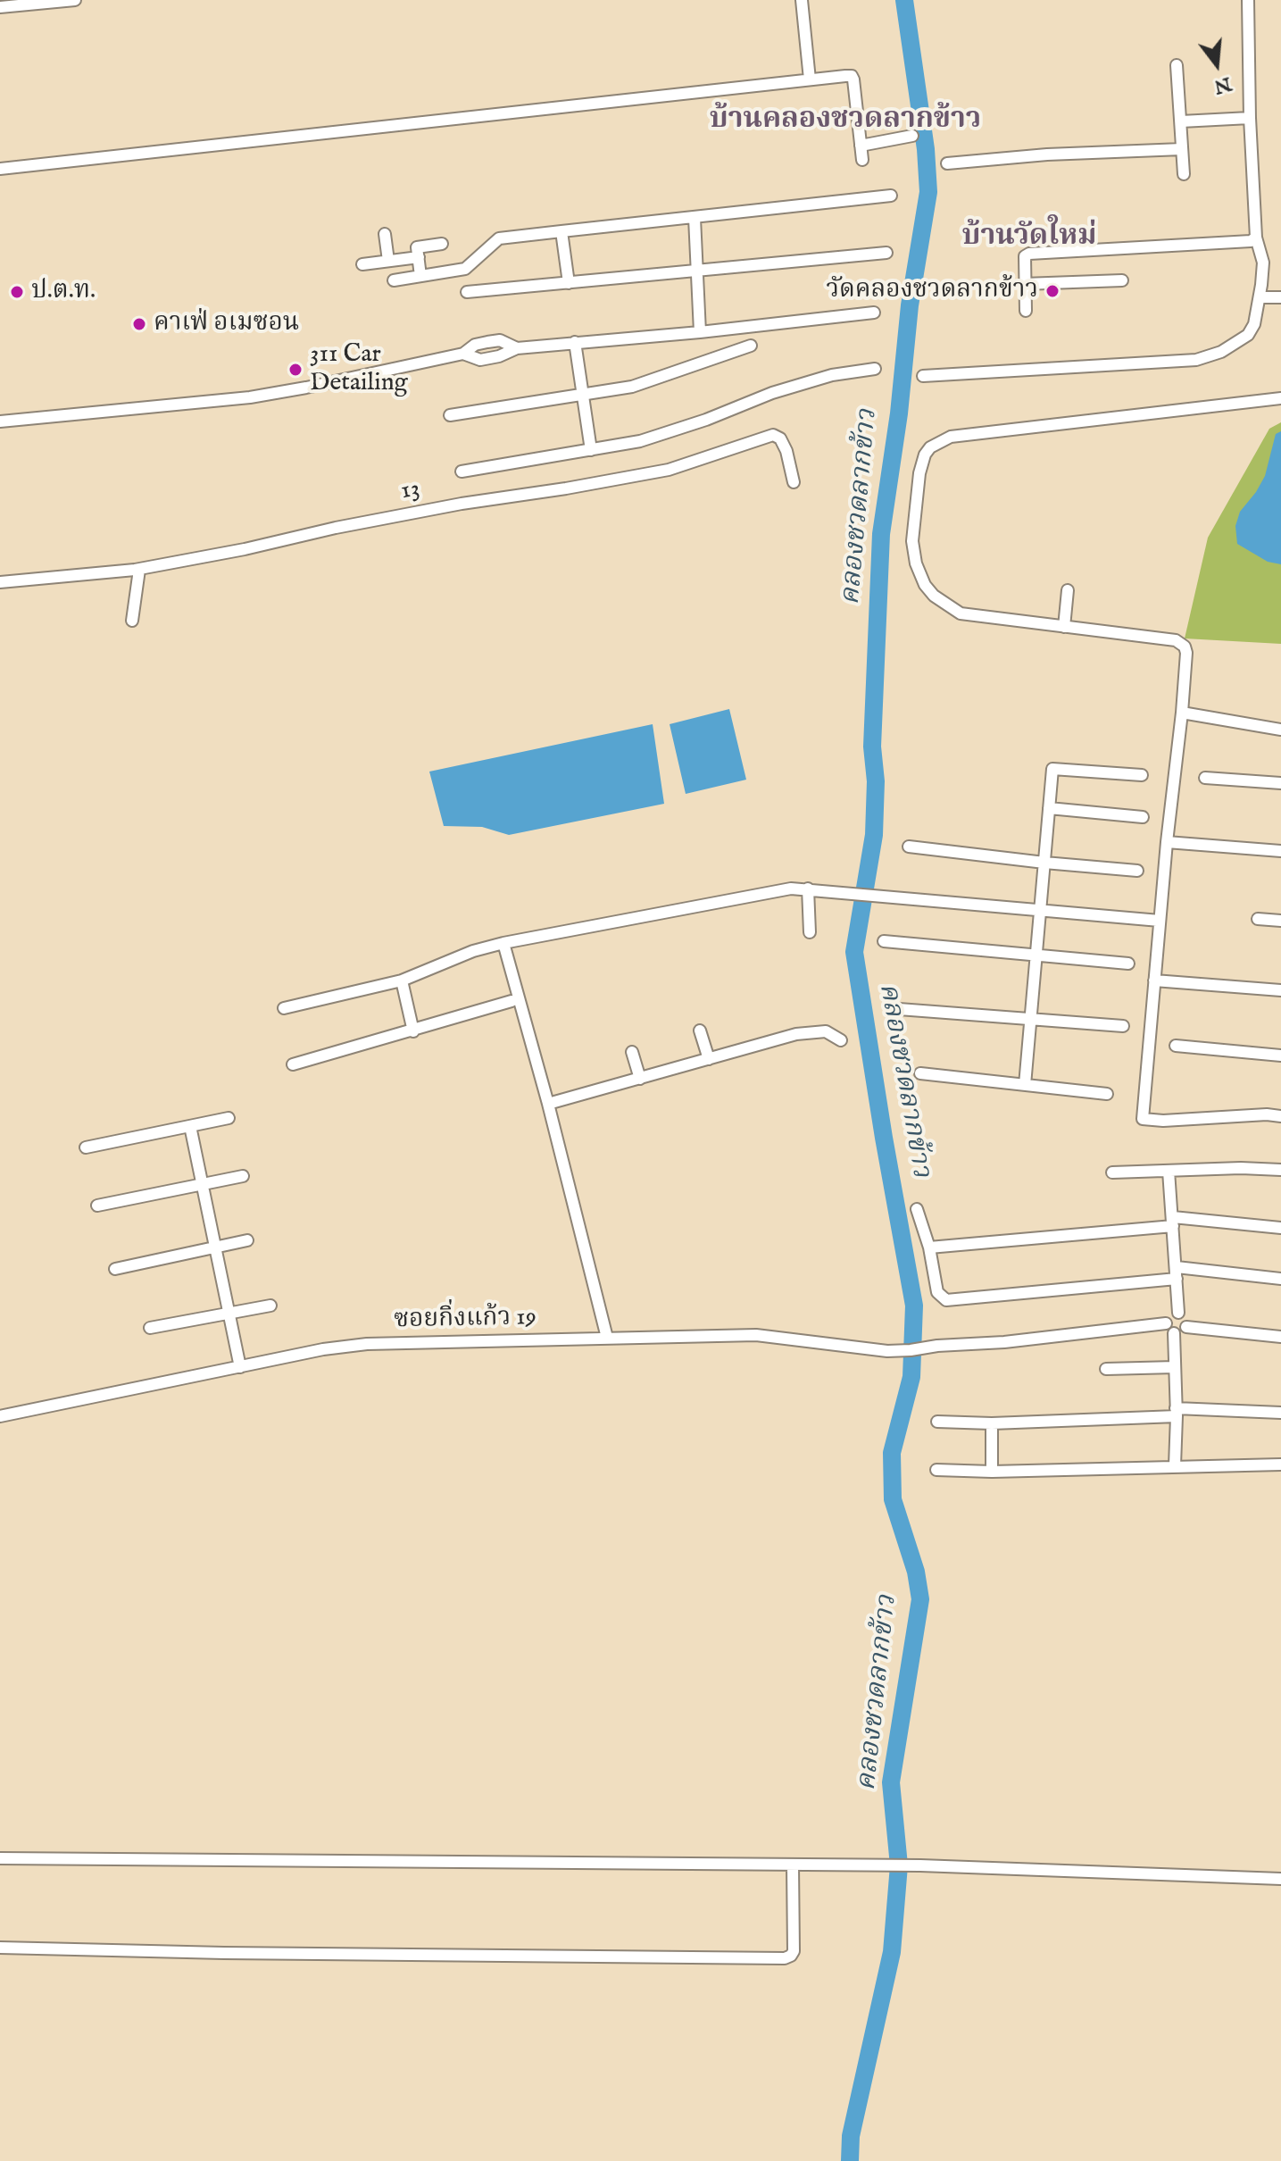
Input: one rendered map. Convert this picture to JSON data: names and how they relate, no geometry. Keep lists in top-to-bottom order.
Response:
{
  "streets": {
    "street": ["13", "ซอยกิ่งแก้ว 19"]
  },
  "districts": ["บ้านคลองชวดลากข้าว", "บ้านวัดใหม่"],
  "water": ["คลองชวดลากข้าว"],
  "places": [
    "วัดคลองชวดลากข้าว",
    "ป.ต.ท.",
    "คาเฟ่ อเมซอน",
    "311 Car Detailing"
  ],
  "north": "bottom"
}
